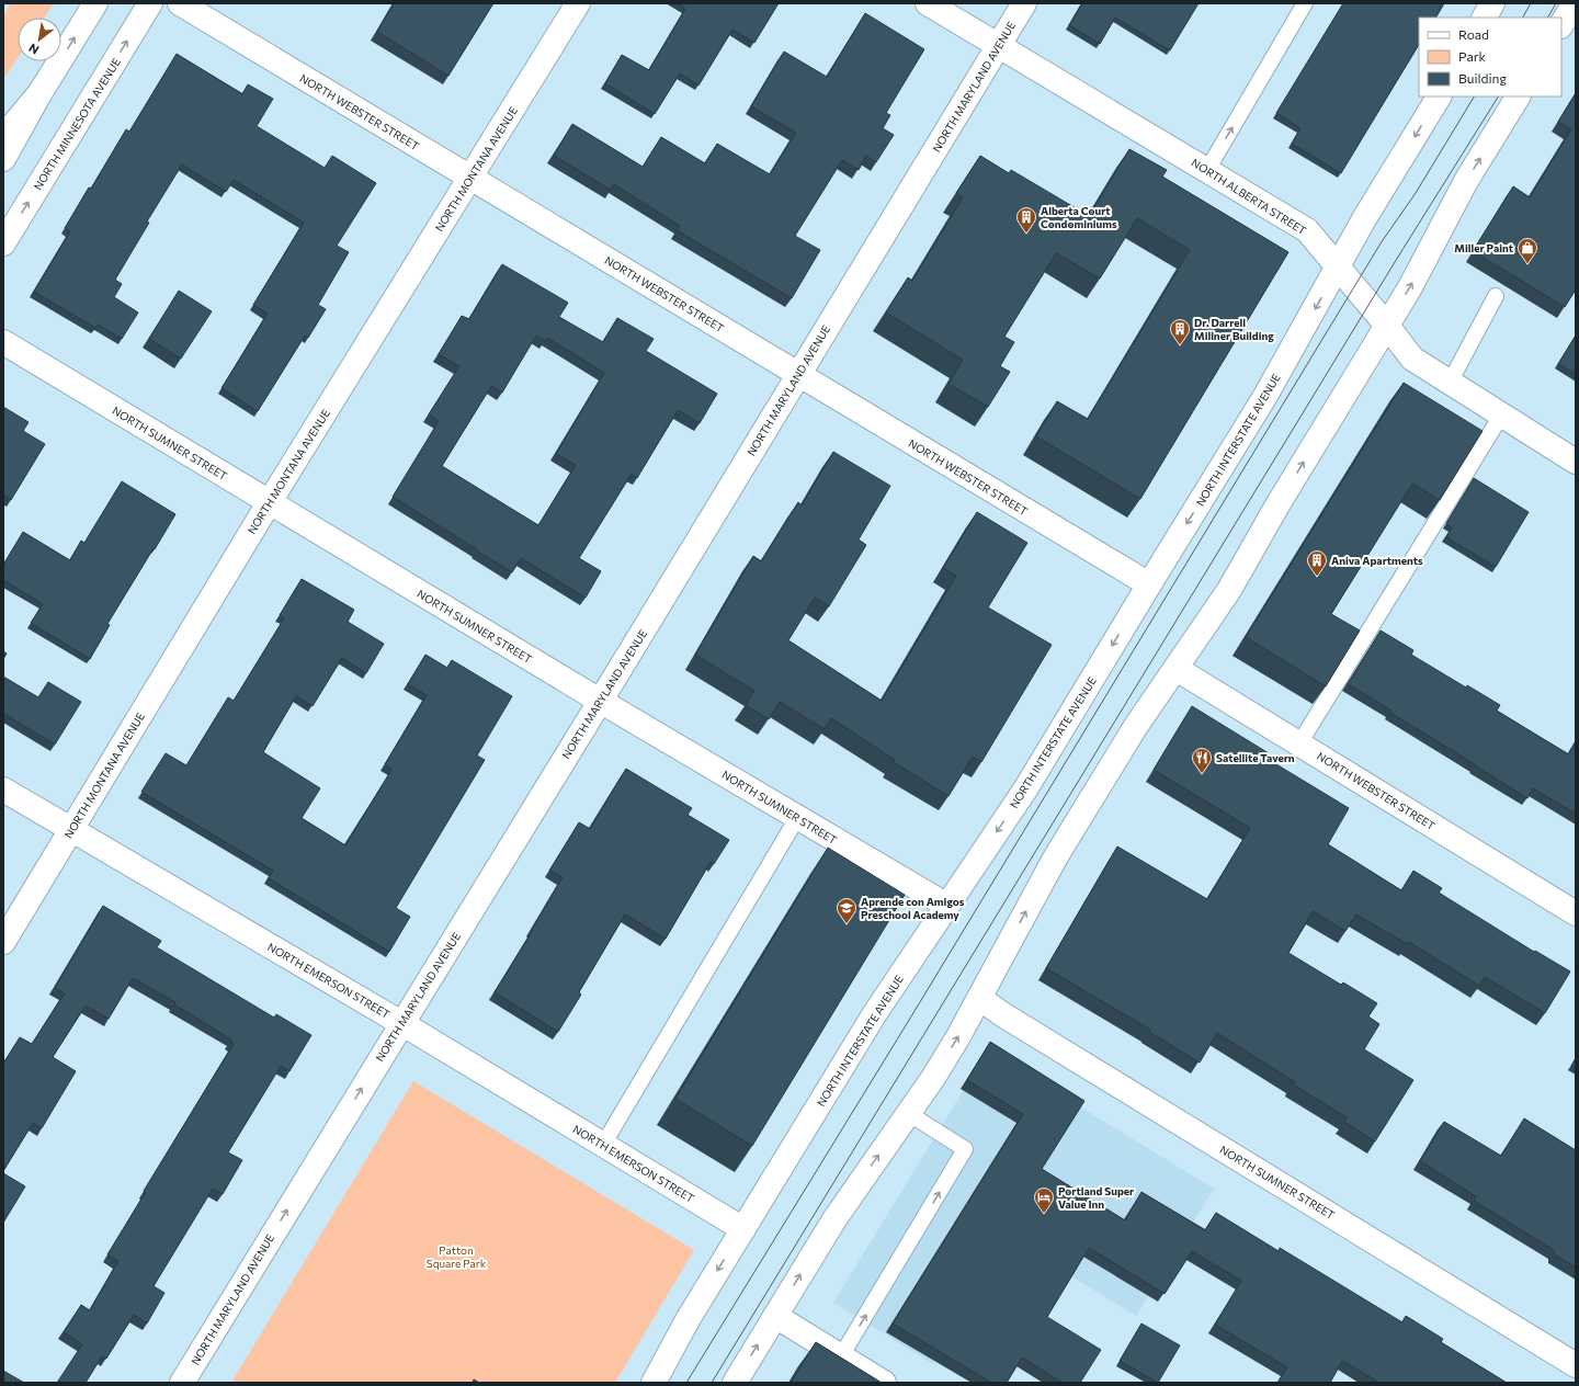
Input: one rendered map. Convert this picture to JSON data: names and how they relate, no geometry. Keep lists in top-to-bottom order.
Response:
{
  "streets": {
    "main road": [
      "NORTH MARYLAND AVENUE",
      "NORTH WEBSTER STREET",
      "NORTH MINNESOTA AVENUE",
      "NORTH MONTANA AVENUE",
      "NORTH ALBERTA STREET",
      "NORTH INTERSTATE AVENUE",
      "NORTH SUMNER STREET",
      "NORTH EMERSON STREET"
    ]
  },
  "crossings": [
    ["NORTH MARYLAND AVENUE", "NORTH WEBSTER STREET"],
    ["NORTH MARYLAND AVENUE", "NORTH ALBERTA STREET"],
    ["NORTH MARYLAND AVENUE", "NORTH SUMNER STREET"],
    ["NORTH MARYLAND AVENUE", "NORTH EMERSON STREET"],
    ["NORTH WEBSTER STREET", "NORTH MONTANA AVENUE"],
    ["NORTH WEBSTER STREET", "NORTH INTERSTATE AVENUE"],
    ["NORTH MONTANA AVENUE", "NORTH SUMNER STREET"],
    ["NORTH MONTANA AVENUE", "NORTH EMERSON STREET"],
    ["NORTH ALBERTA STREET", "NORTH INTERSTATE AVENUE"],
    ["NORTH INTERSTATE AVENUE", "NORTH SUMNER STREET"],
    ["NORTH INTERSTATE AVENUE", "NORTH EMERSON STREET"]
  ],
  "parks": ["Patton Square Park"],
  "places": {
    "building": ["Alberta Court Condominiums", "Dr. Darrell Millner Building", "Aniva Apartments"],
    "shop": ["Miller Paint"],
    "restaurant": ["Satellite Tavern"],
    "school or university": ["Aprende con Amigos Preschool Academy"],
    "hotel": ["Portland Super Value Inn"]
  },
  "legend": ["Road", "Park", "Building"],
  "north": "bottom left"
}
